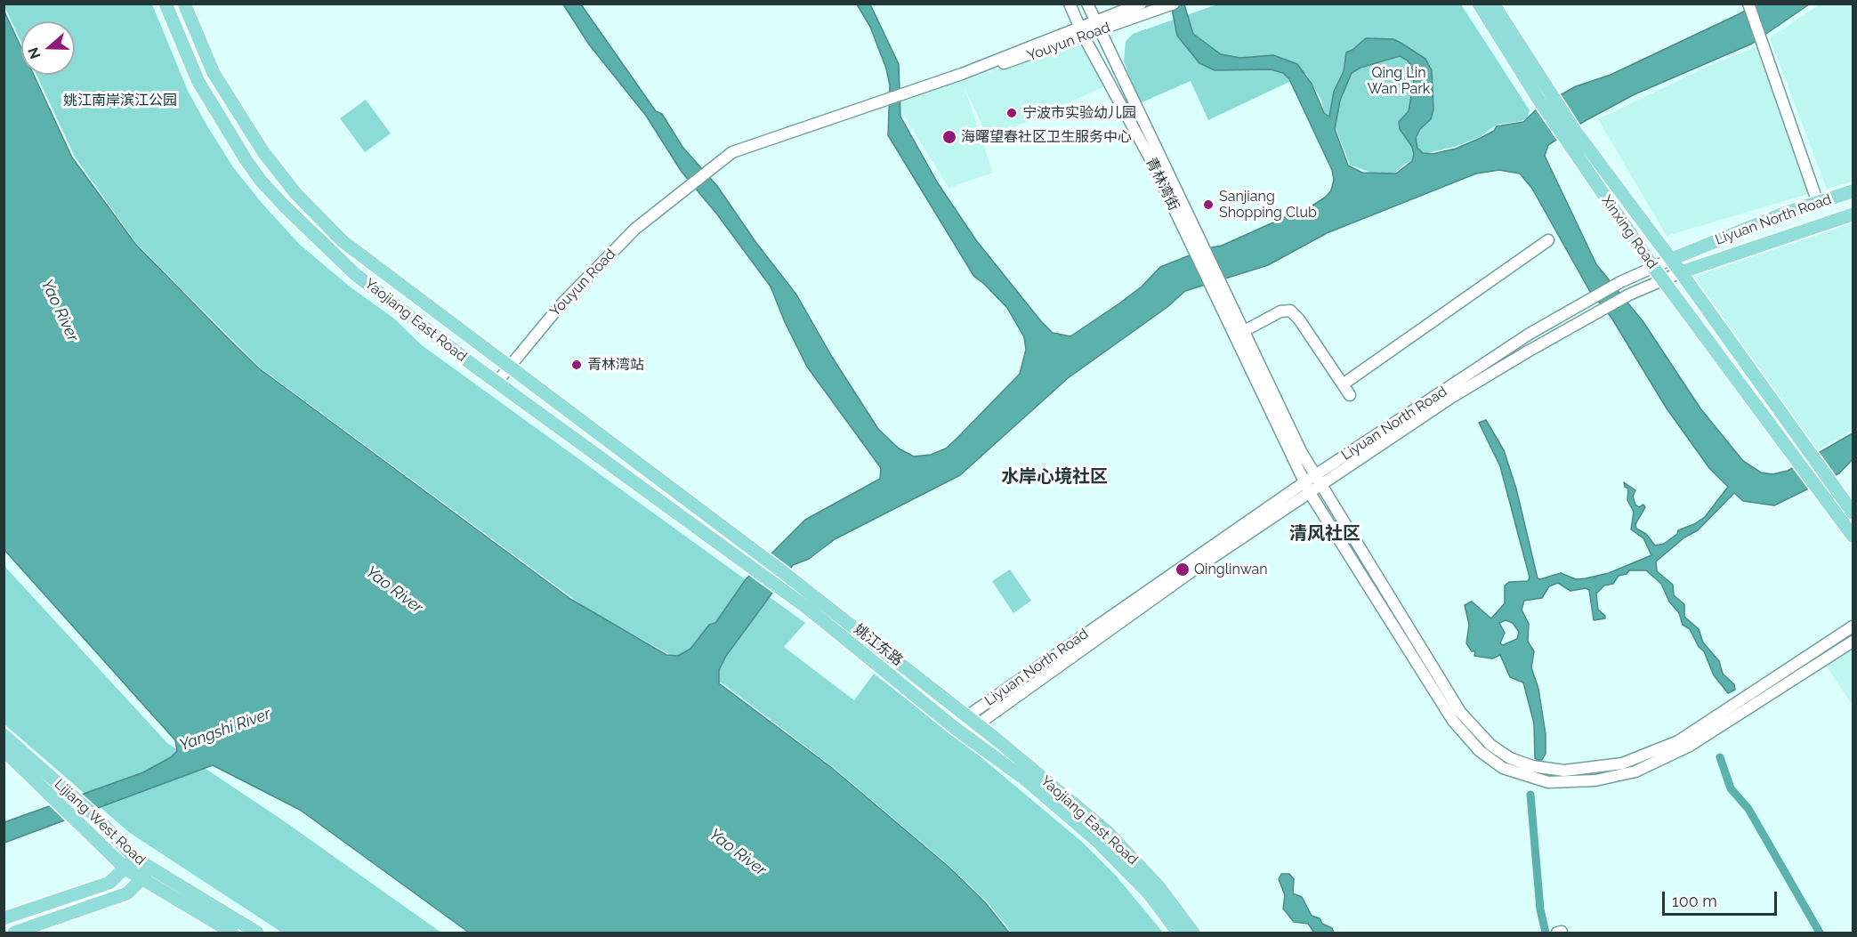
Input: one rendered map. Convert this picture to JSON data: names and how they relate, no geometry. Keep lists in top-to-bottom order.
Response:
{
  "streets": {
    "main road": [
      "Liyuan North Road",
      "Xinxing Road",
      "Yaojiang East Road",
      "姚江东路",
      "Lijiang West Road"
    ],
    "street": ["Youyun Road", "青林湾街"]
  },
  "crossings": [
    ["Youyun Road", "青林湾街"],
    ["Youyun Road", "Yaojiang East Road"],
    ["Liyuan North Road", "Xinxing Road"],
    ["Liyuan North Road", "Yaojiang East Road"],
    ["Liyuan North Road", "姚江东路"],
    ["Yaojiang East Road", "姚江东路"]
  ],
  "districts": ["水岸心境社区", "清风社区"],
  "water": ["Yao River", "Yangshi River"],
  "parks": ["Qing Lin Wan Park", "姚江南岸滨江公园"],
  "places": [
    "宁波市实验幼儿园",
    "海曙望春社区卫生服务中心",
    "Sanjiang Shopping Club",
    "青林湾站",
    "Qinglinwan"
  ],
  "scale_bar": "100 m",
  "north": "left"
}
